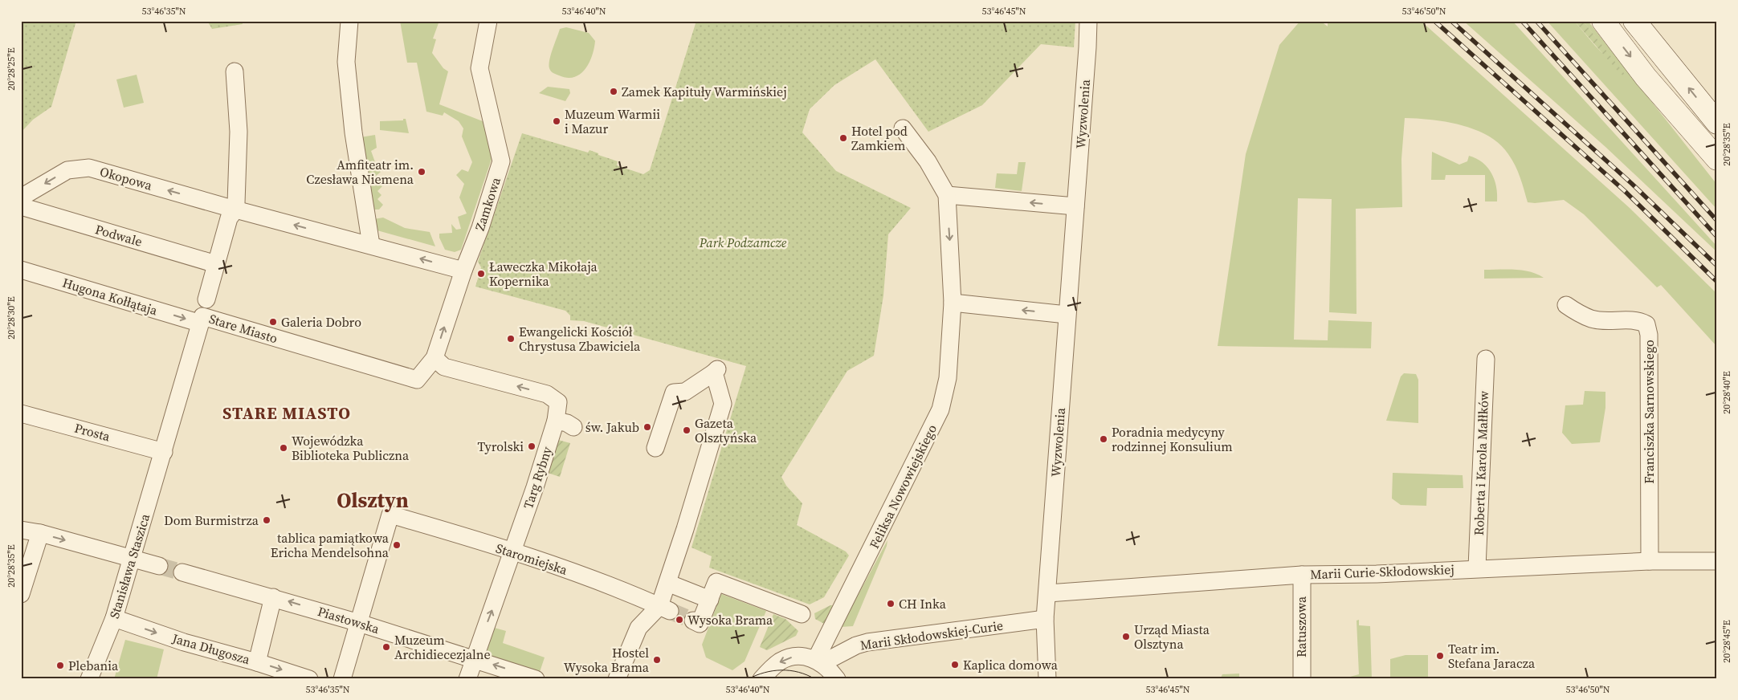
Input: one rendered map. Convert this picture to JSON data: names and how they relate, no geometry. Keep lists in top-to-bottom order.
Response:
{
  "streets": {
    "street": [
      "Wyzwolenia",
      "Okopowa",
      "Zamkowa",
      "Podwale",
      "Hugona Kołłątaja",
      "Stare Miasto",
      "Franciszka Sarnowskiego",
      "Prosta",
      "Roberta i Karola Małłków",
      "Targ Rybny",
      "Feliksa Nowowiejskiego",
      "Staromiejska",
      "Stanisława Staszica",
      "Marii Curie-Skłodowskiej",
      "Piastowska",
      "Ratuszowa",
      "Marii Skłodowskiej-Curie",
      "Jana Długosza"
    ]
  },
  "crossings": [
    ["Wyzwolenia", "Marii Curie-Skłodowskiej"],
    ["Wyzwolenia", "Marii Skłodowskiej-Curie"],
    ["Okopowa", "Zamkowa"],
    ["Zamkowa", "Stare Miasto"],
    ["Zamkowa", "Targ Rybny"],
    ["Podwale", "Hugona Kołłątaja"],
    ["Stare Miasto", "Prosta"],
    ["Stare Miasto", "Stanisława Staszica"],
    ["Franciszka Sarnowskiego", "Marii Curie-Skłodowskiej"],
    ["Prosta", "Stanisława Staszica"],
    ["Roberta i Karola Małłków", "Marii Curie-Skłodowskiej"],
    ["Targ Rybny", "Staromiejska"],
    ["Targ Rybny", "Piastowska"],
    ["Feliksa Nowowiejskiego", "Marii Skłodowskiej-Curie"],
    ["Staromiejska", "Piastowska"],
    ["Stanisława Staszica", "Jana Długosza"],
    ["Marii Curie-Skłodowskiej", "Ratuszowa"]
  ],
  "one_way": [
    "Okopowa",
    "Hugona Kołłątaja",
    "Piastowska",
    "Jana Długosza"
  ],
  "districts": ["STARE MIASTO", "Olsztyn"],
  "parks": ["Park Podzamcze"],
  "places": [
    "Zamek Kapituły Warmińskiej",
    "Muzeum Warmii i Mazur",
    "Hotel pod Zamkiem",
    "Amfiteatr im. Czesława Niemena",
    "Ławeczka Mikołaja Kopernika",
    "Galeria Dobro",
    "Ewangelicki Kościół Chrystusa Zbawiciela",
    "św. Jakub",
    "Gazeta Olsztyńska",
    "Poradnia medycyny rodzinnej Konsulium",
    "Tyrolski",
    "Wojewódzka Biblioteka Publiczna",
    "Dom Burmistrza",
    "tablica pamiątkowa Ericha Mendelsohna",
    "CH Inka",
    "Wysoka Brama",
    "Urząd Miasta Olsztyna",
    "Muzeum Archidiecezjalne",
    "Teatr im. Stefana Jaracza",
    "Hostel Wysoka Brama",
    "Kaplica domowa",
    "Plebania"
  ],
  "coordinates": [
    "53°46'35\"N",
    "53°46'40\"N",
    "53°46'45\"N",
    "53°46'50\"N",
    "20°28'25\"E",
    "20°28'35\"E",
    "20°28'30\"E",
    "20°28'40\"E",
    "20°28'45\"E"
  ]
}
